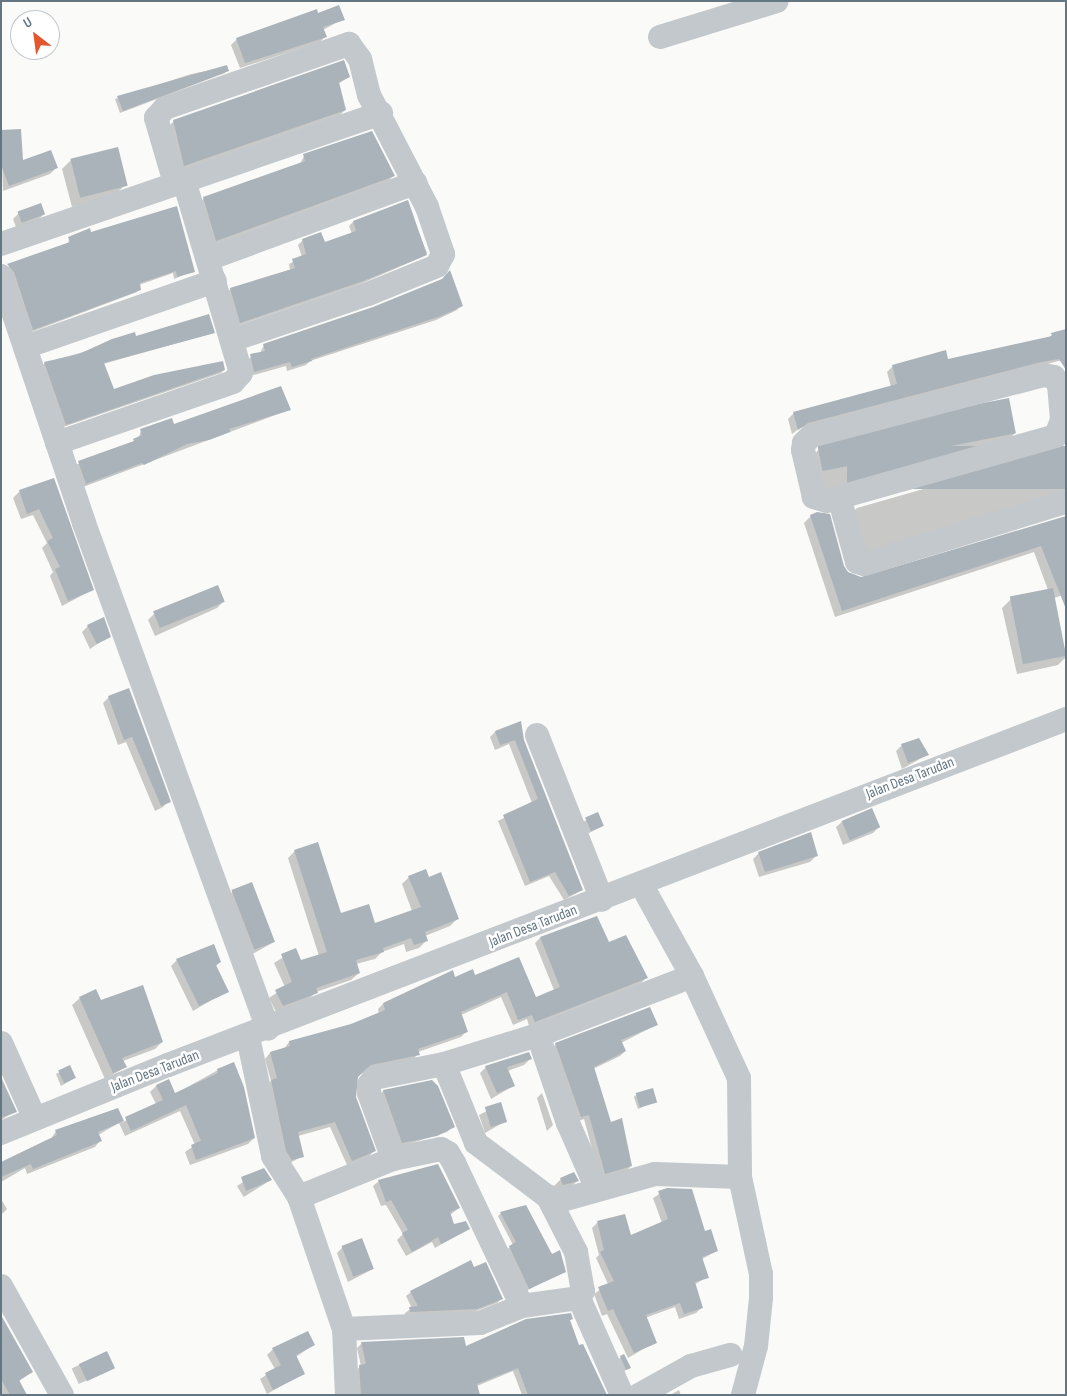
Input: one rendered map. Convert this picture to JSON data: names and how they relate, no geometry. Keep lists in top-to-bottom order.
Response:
{
  "streets": {
    "street": ["Jalan Desa Tarudan"]
  },
  "north": "top left"
}
